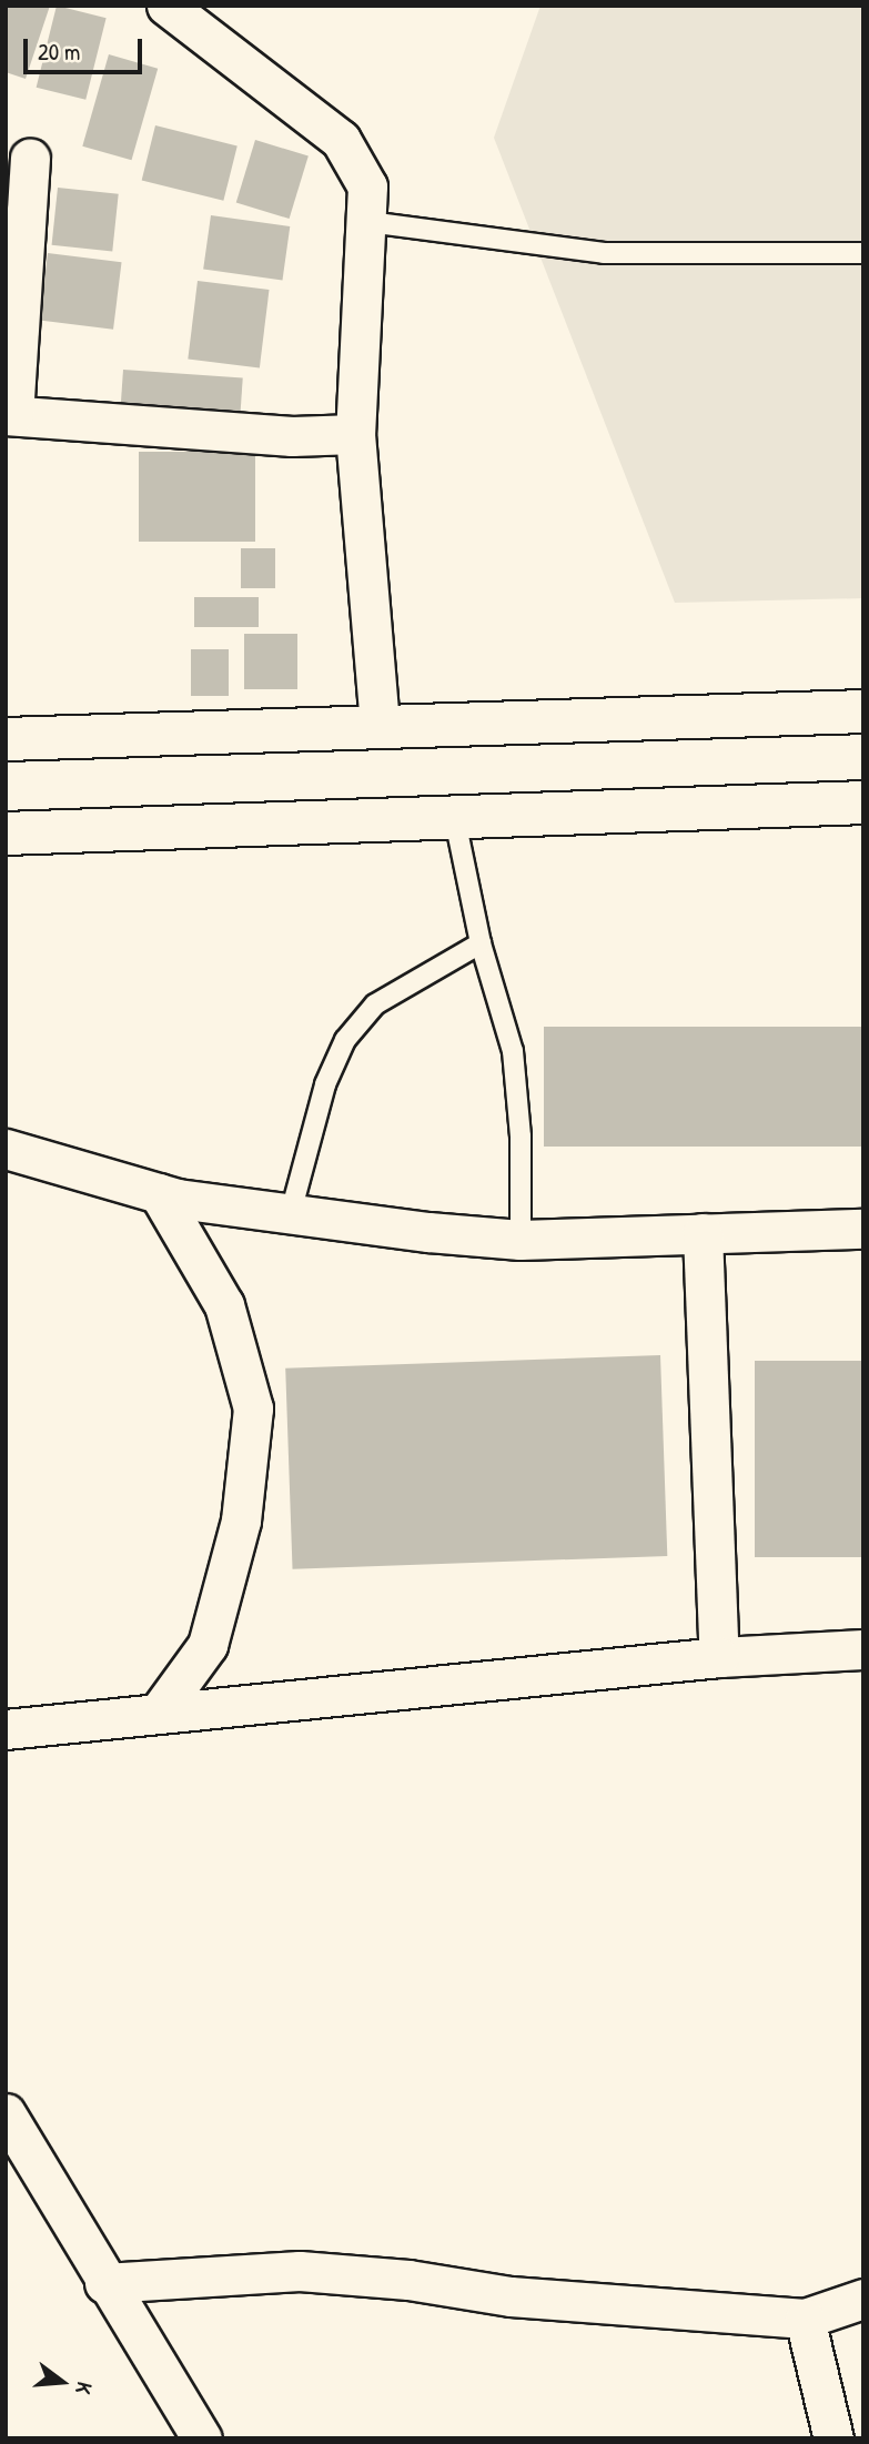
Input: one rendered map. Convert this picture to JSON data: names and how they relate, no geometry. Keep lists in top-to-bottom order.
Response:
{
  "scale_bar": "20 m",
  "north": "right"
}
